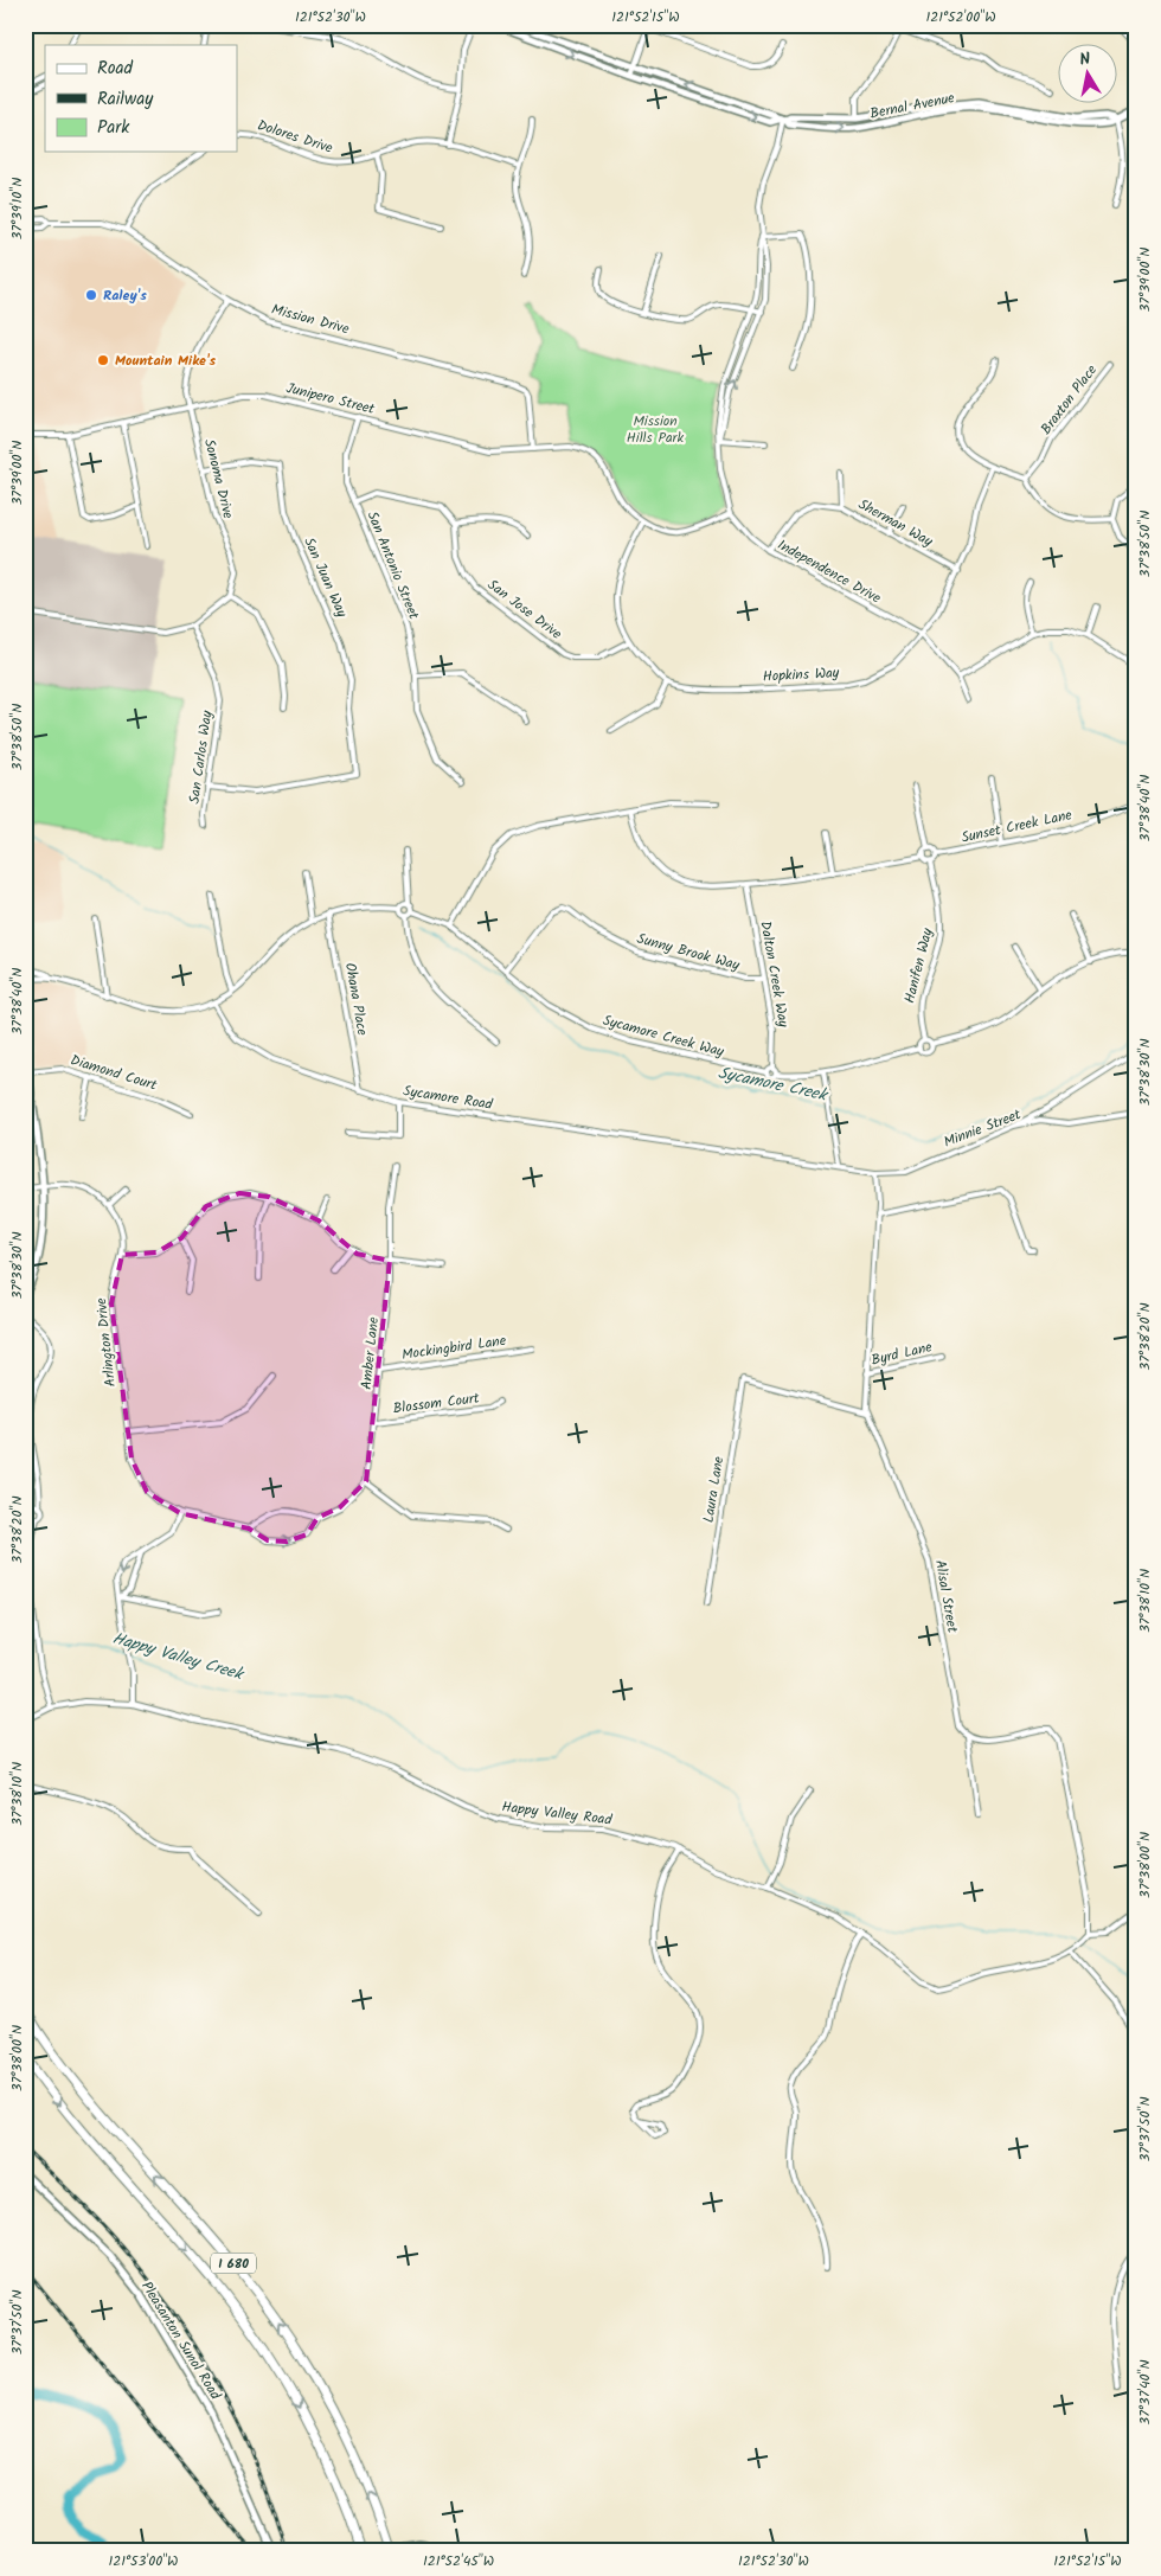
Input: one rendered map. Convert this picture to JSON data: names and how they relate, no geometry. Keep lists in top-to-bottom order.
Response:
{
  "streets": {
    "highway": ["I 680"],
    "main road": ["Bernal Avenue", "Pleasanton Sunol Road"],
    "street": [
      "Dolores Drive",
      "Mission Drive",
      "Junipero Street",
      "Braxton Place",
      "Sonoma Drive",
      "Sherman Way",
      "San Antonio Street",
      "Independence Drive",
      "San Juan Way",
      "San Jose Drive",
      "Hopkins Way",
      "San Carlos Way",
      "Sunset Creek Lane",
      "Sunny Brook Way",
      "Hanifen Way",
      "Dalton Creek Way",
      "Ohana Place",
      "Sycamore Creek Way",
      "Diamond Court",
      "Sycamore Road",
      "Minnie Street",
      "Arlington Drive",
      "Mockingbird Lane",
      "Amber Lane",
      "Byrd Lane",
      "Blossom Court",
      "Laura Lane",
      "Alisal Street",
      "Happy Valley Road"
    ]
  },
  "crossings": [
    ["Bernal Avenue", "Independence Drive"],
    ["Mission Drive", "Junipero Street"],
    ["Mission Drive", "Sonoma Drive"],
    ["Junipero Street", "Sonoma Drive"],
    ["Junipero Street", "San Antonio Street"],
    ["Junipero Street", "Independence Drive"],
    ["Sonoma Drive", "San Juan Way"],
    ["Sherman Way", "Independence Drive"],
    ["Sherman Way", "Hopkins Way"],
    ["Independence Drive", "Hopkins Way"],
    ["San Juan Way", "San Carlos Way"],
    ["Sunset Creek Lane", "Hanifen Way"],
    ["Sunny Brook Way", "Dalton Creek Way"],
    ["Sunny Brook Way", "Sycamore Creek Way"],
    ["Ohana Place", "Sycamore Road"],
    ["Sycamore Road", "Minnie Street"],
    ["Sycamore Road", "Alisal Street"],
    ["Minnie Street", "Alisal Street"],
    ["Mockingbird Lane", "Amber Lane"],
    ["Amber Lane", "Blossom Court"],
    ["Byrd Lane", "Alisal Street"],
    ["Laura Lane", "Alisal Street"]
  ],
  "water": ["Sycamore Creek", "Happy Valley Creek"],
  "parks": ["Mission Hills Park"],
  "places": ["Raley's", "Mountain Mike's"],
  "legend": ["Road", "Railway", "Park"],
  "north": "top",
  "coordinates": [
    "121°52'30\"W",
    "121°52'15\"W",
    "121°52'00\"W",
    "37°39'10\"N",
    "37°39'00\"N",
    "37°38'50\"N",
    "37°38'40\"N",
    "37°38'30\"N",
    "37°38'20\"N",
    "37°38'10\"N",
    "37°38'00\"N",
    "37°37'50\"N",
    "37°37'40\"N",
    "121°53'00\"W",
    "121°52'45\"W"
  ]
}
